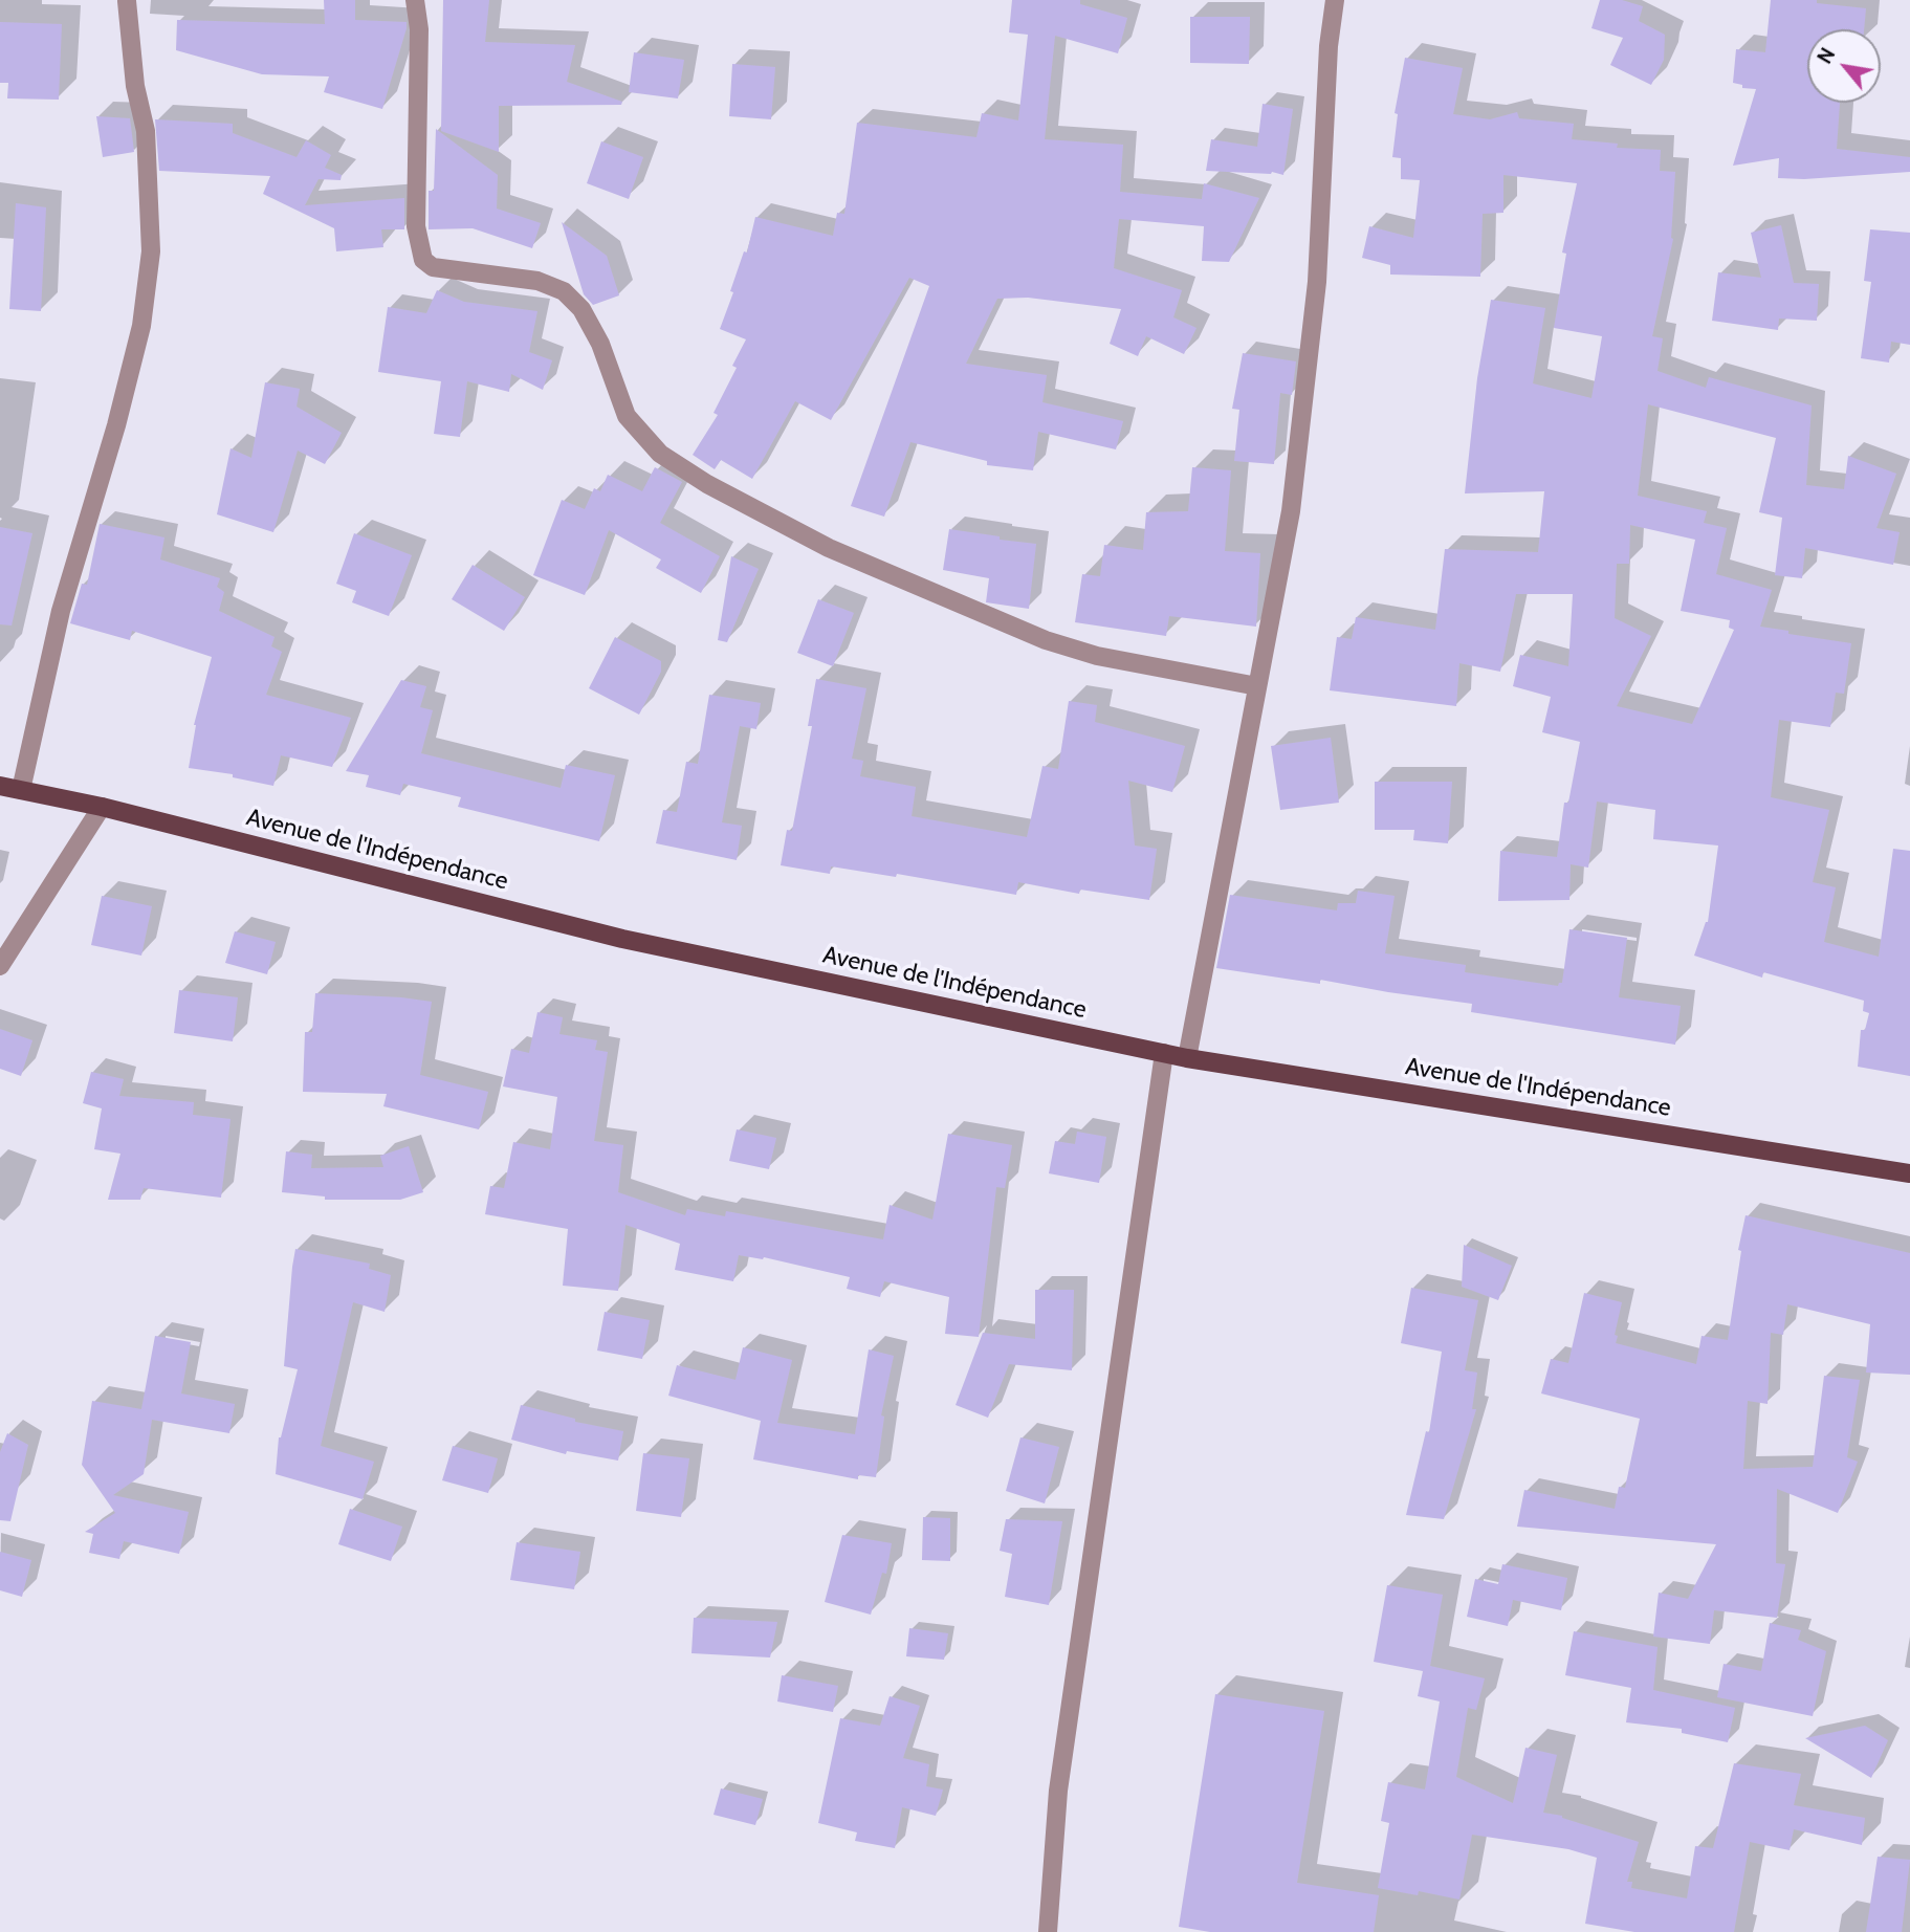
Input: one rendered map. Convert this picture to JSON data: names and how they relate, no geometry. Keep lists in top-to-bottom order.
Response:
{
  "streets": {
    "main road": ["Avenue de l'Indépendance"]
  },
  "north": "top left"
}
